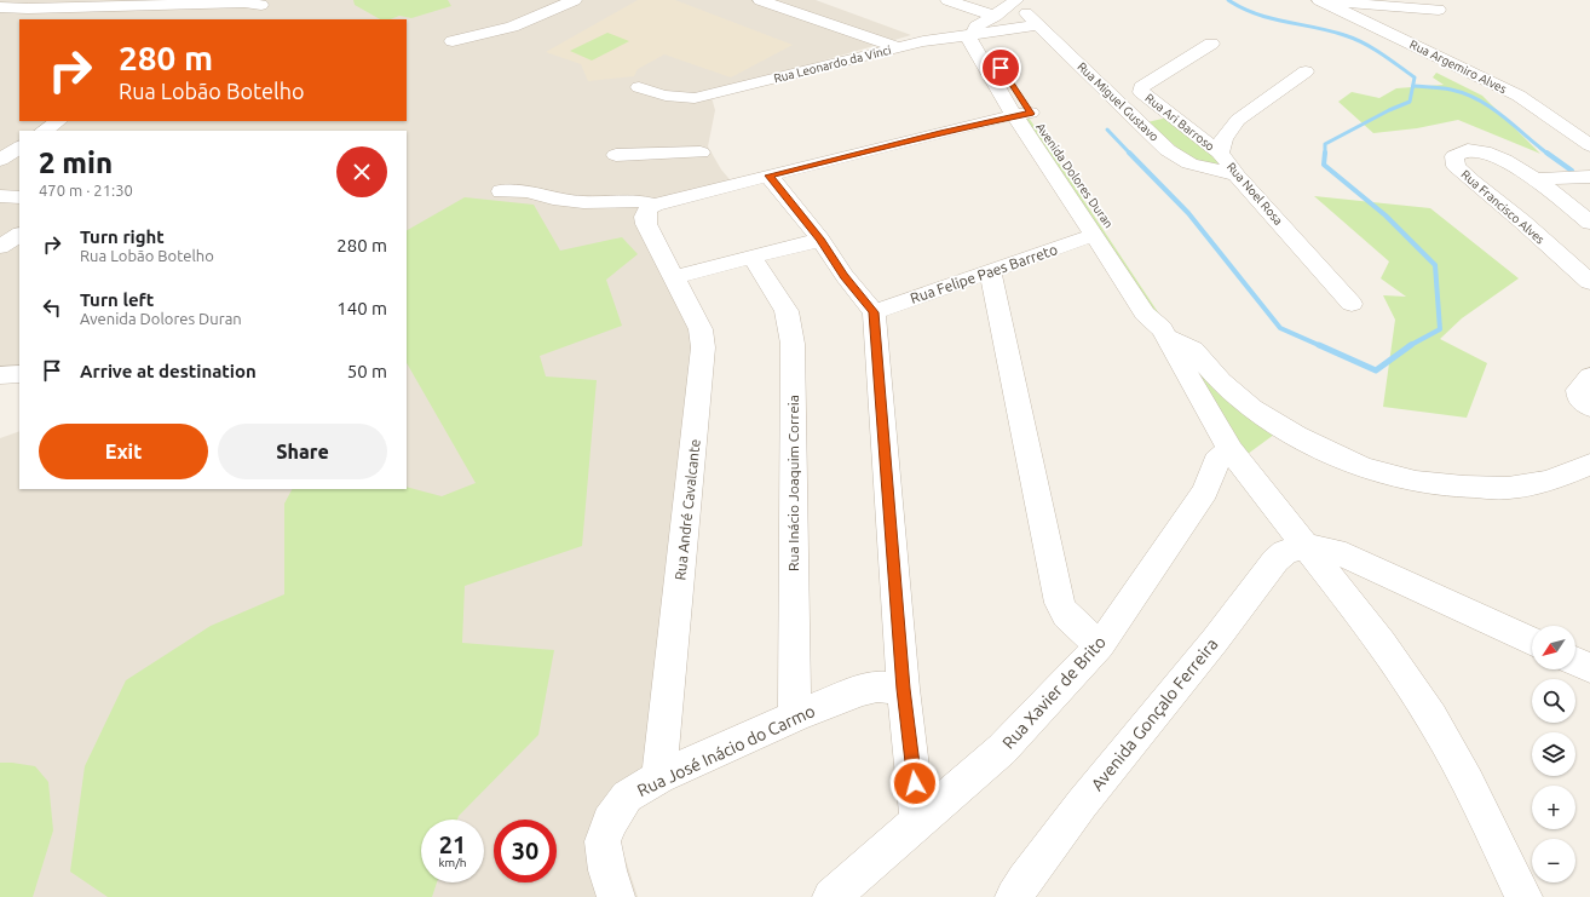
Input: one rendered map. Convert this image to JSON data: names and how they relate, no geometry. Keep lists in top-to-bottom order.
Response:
{
  "streets": {
    "street": [
      "Rua Leonardo da Vinci",
      "Rua Argemiro Alves",
      "Rua Miguel Gustavo",
      "Rua Ari Barroso",
      "Avenida Dolores Duran",
      "Rua Noel Rosa",
      "Rua Francisco Alves",
      "Rua Felipe Paes Barreto",
      "Rua Inácio Joaquim Correia",
      "Rua André Cavalcante",
      "Rua Xavier de Brito",
      "Avenida Gonçalo Ferreira",
      "Rua José Inácio do Carmo"
    ]
  },
  "crossings": [
    ["Rua Leonardo da Vinci", "Rua Miguel Gustavo"],
    ["Rua Leonardo da Vinci", "Avenida Dolores Duran"],
    ["Rua Miguel Gustavo", "Rua Noel Rosa"],
    ["Rua Ari Barroso", "Rua Noel Rosa"],
    ["Avenida Dolores Duran", "Rua Felipe Paes Barreto"],
    ["Avenida Dolores Duran", "Rua Xavier de Brito"],
    ["Avenida Dolores Duran", "Avenida Gonçalo Ferreira"],
    ["Rua Inácio Joaquim Correia", "Rua José Inácio do Carmo"],
    ["Rua André Cavalcante", "Rua José Inácio do Carmo"]
  ],
  "north": "bottom left",
  "page": {
    "turn": ["280 m", "Rua Lobão Botelho"],
    "heading": ["2 min", "470 m · 21:30"],
    "list": [
      {
        "name": "Turn right",
        "note": "Rua Lobão Botelho",
        "value": "280 m"
      },
      {
        "name": "Turn left",
        "note": "Avenida Dolores Duran",
        "value": "140 m"
      },
      {
        "name": "Arrive at destination",
        "value": "50 m"
      }
    ],
    "buttons": ["Exit", "Share"],
    "map_buttons": ["+", "−"],
    "speed": "21 km/h",
    "limit": "30"
  }
}
